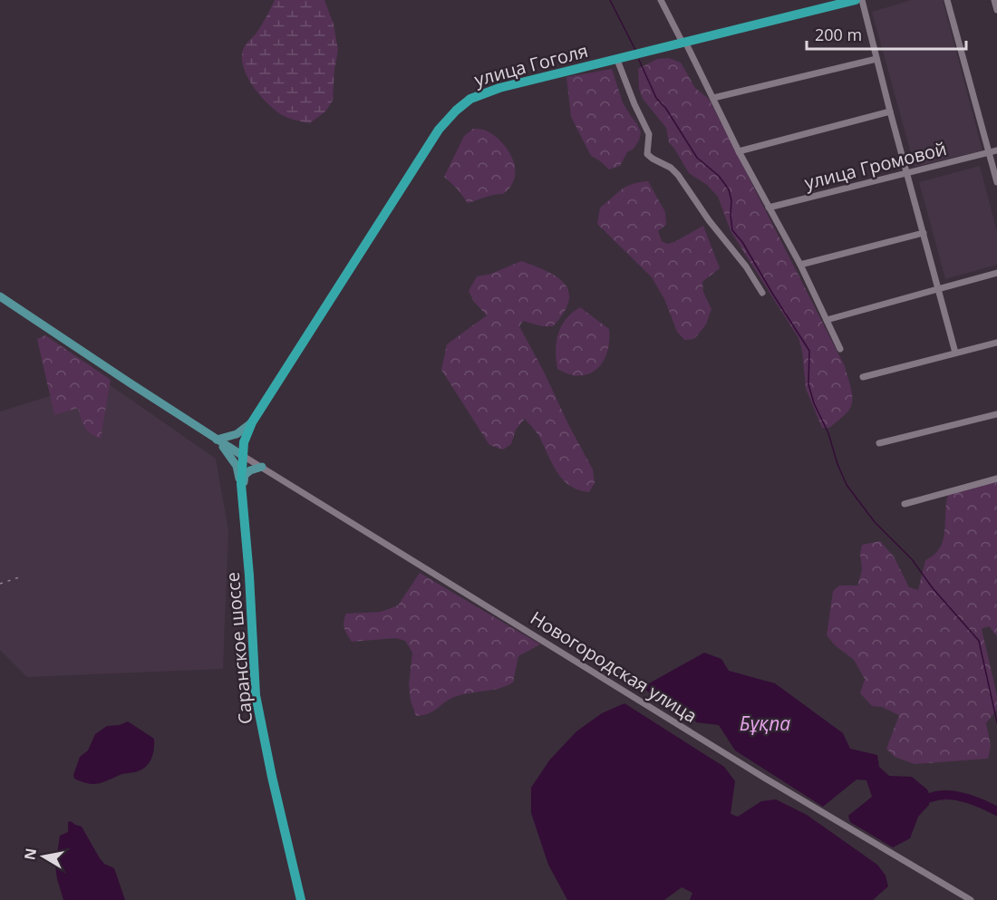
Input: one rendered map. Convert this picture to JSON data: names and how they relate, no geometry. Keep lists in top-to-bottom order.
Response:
{
  "streets": {
    "highway": ["улица Гоголя", "Саранское шоссе"],
    "street": ["улица Громовой", "Новогородская улица"]
  },
  "crossings": [
    ["улица Гоголя", "Саранское шоссе"],
    ["улица Гоголя", "Новогородская улица"],
    ["Саранское шоссе", "Новогородская улица"]
  ],
  "water": ["Бұқпа"],
  "scale_bar": "200 m",
  "north": "left"
}
